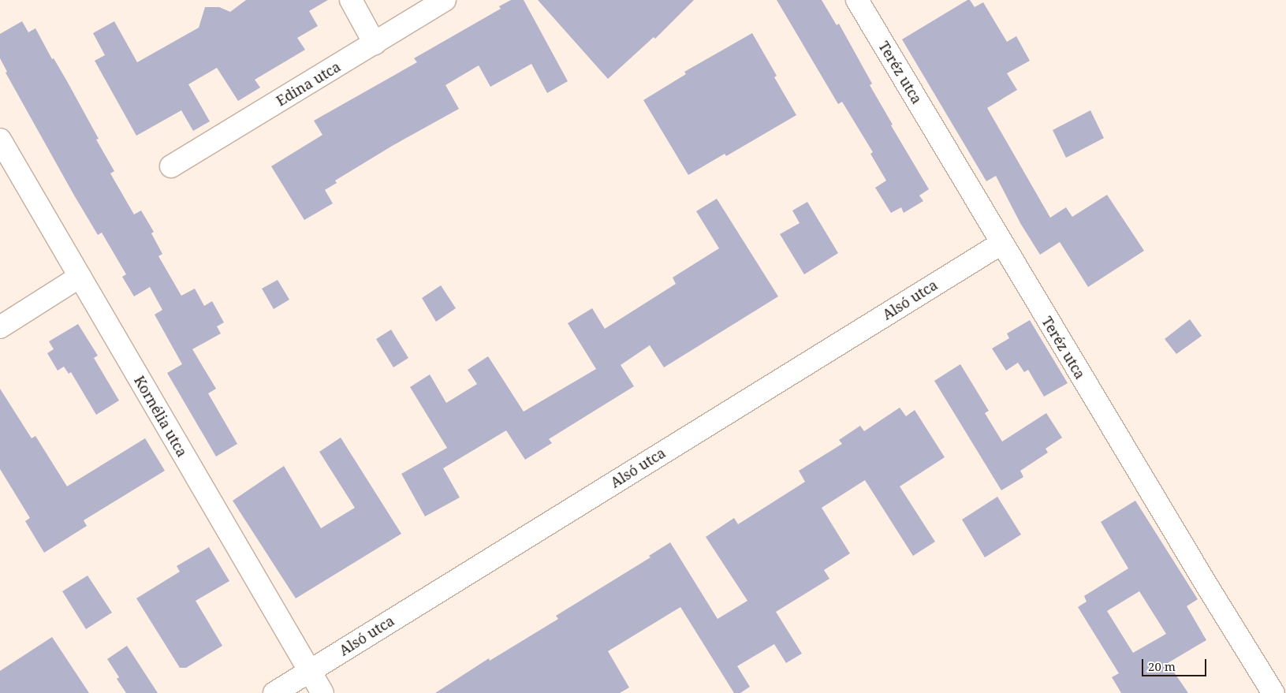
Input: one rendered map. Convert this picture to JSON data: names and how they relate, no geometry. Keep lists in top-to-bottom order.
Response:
{
  "streets": {
    "street": [
      "Teréz utca",
      "Edina utca",
      "Alsó utca",
      "Kornélia utca"
    ]
  },
  "crossings": [
    ["Teréz utca", "Alsó utca"],
    ["Alsó utca", "Kornélia utca"]
  ],
  "scale_bar": "20 m"
}
